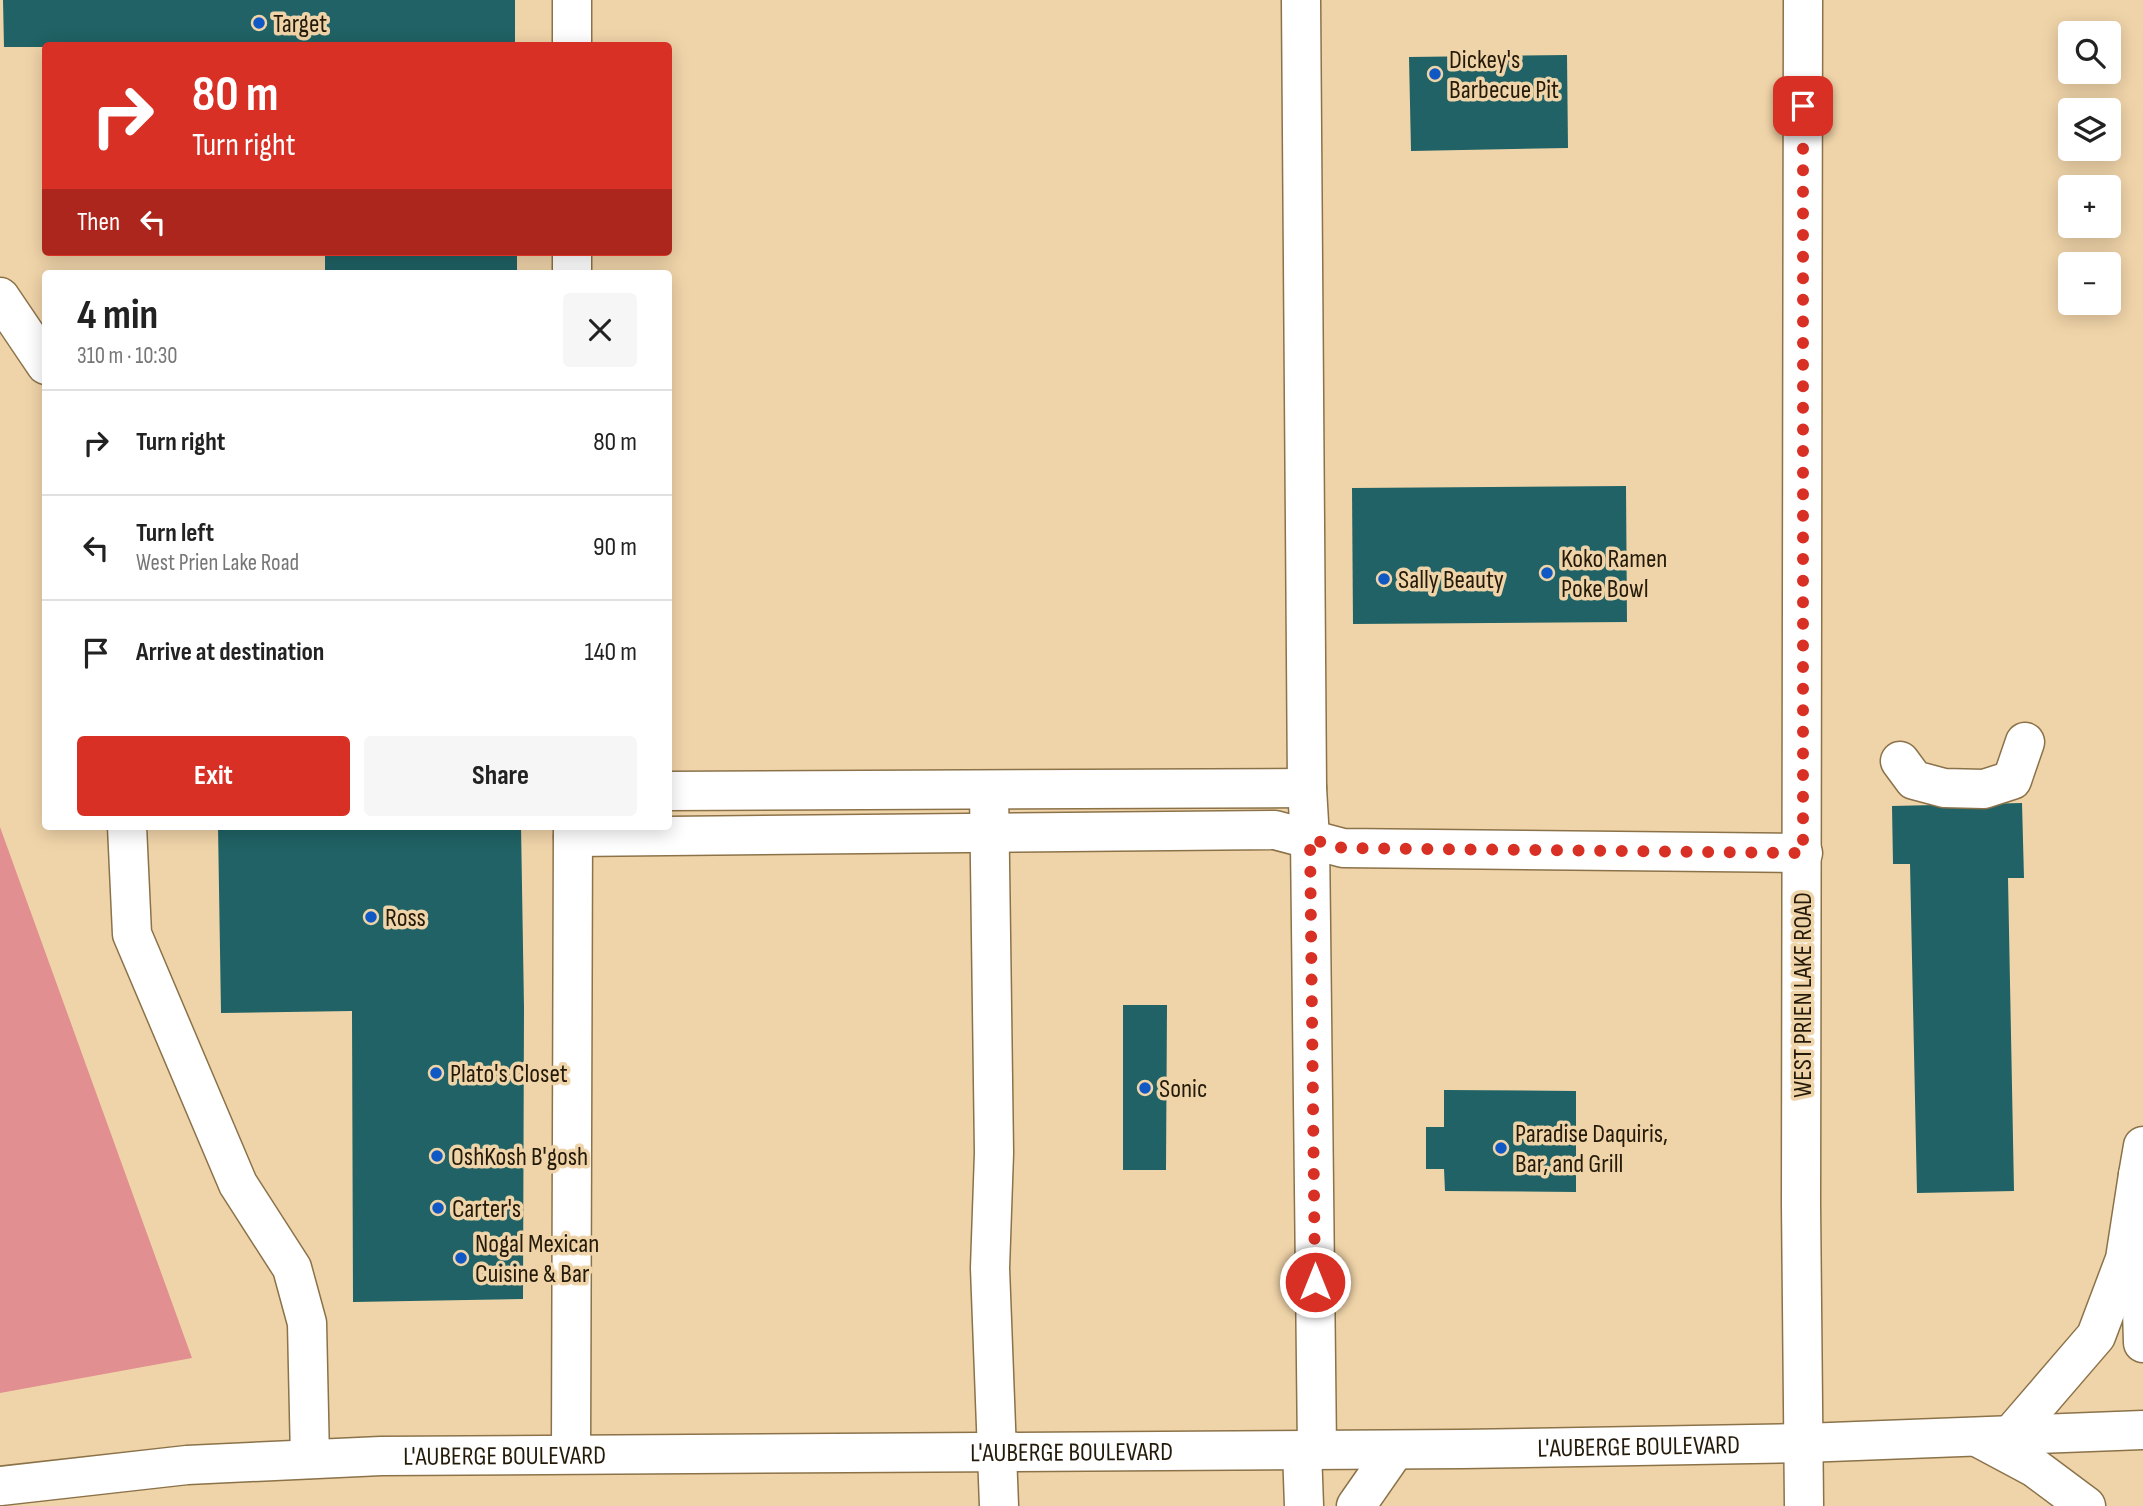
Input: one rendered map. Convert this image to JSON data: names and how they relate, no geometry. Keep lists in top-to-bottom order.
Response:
{
  "streets": {
    "main road": ["WEST PRIEN LAKE ROAD", "L'AUBERGE BOULEVARD"]
  },
  "crossings": [
    ["WEST PRIEN LAKE ROAD", "L'AUBERGE BOULEVARD"]
  ],
  "places": [
    "Target",
    "Dickey's Barbecue Pit",
    "Koko Ramen Poke Bowl",
    "Sally Beauty",
    "Ross",
    "Plato's Closet",
    "Sonic",
    "Paradise Daquiris, Bar, and Grill",
    "OshKosh B'gosh",
    "Carter's",
    "Nogal Mexican Cuisine & Bar"
  ],
  "page": {
    "map_buttons": ["+", "−"],
    "turn": ["80 m", "Turn right"],
    "then": "Then",
    "heading": ["4 min", "310 m · 10:30"],
    "list": [
      {
        "name": "Turn right",
        "value": "80 m"
      },
      {
        "name": "Turn left",
        "note": "West Prien Lake Road",
        "value": "90 m"
      },
      {
        "name": "Arrive at destination",
        "value": "140 m"
      }
    ],
    "buttons": ["Exit", "Share"]
  }
}
